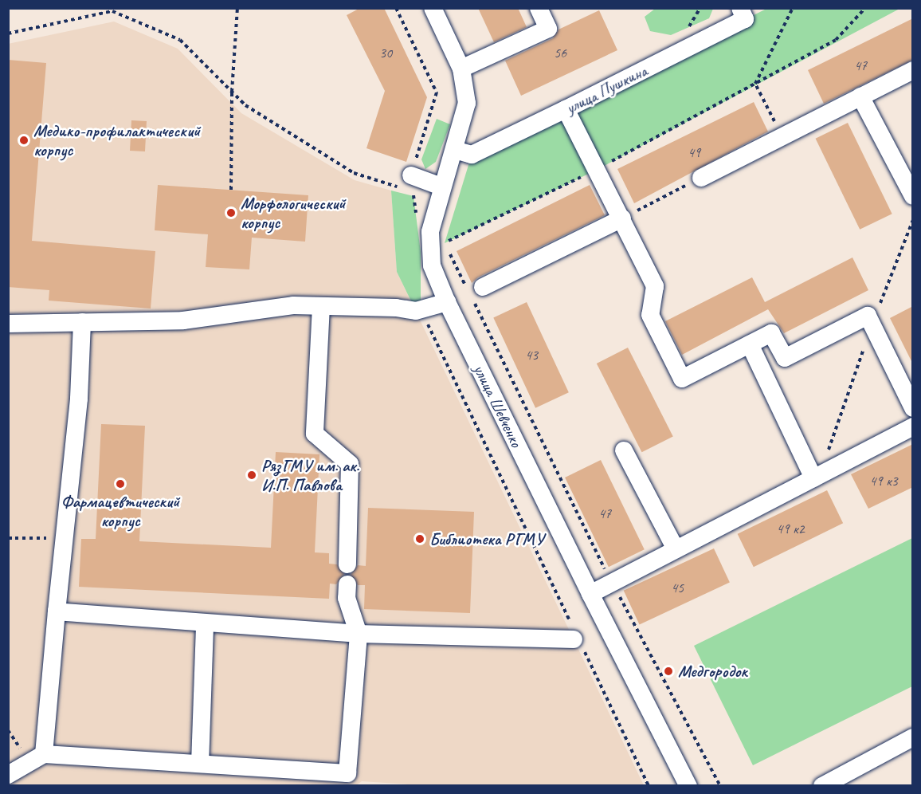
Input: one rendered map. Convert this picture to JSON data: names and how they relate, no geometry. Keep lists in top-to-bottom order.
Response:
{
  "streets": {
    "street": ["улица Пушкина", "улица Шевченко"]
  },
  "crossings": [
    ["улица Пушкина", "улица Шевченко"]
  ],
  "places": [
    "Медико-профилактический корпус",
    "Морфологический корпус",
    "РязГМУ им. ак. И.П. Павлова",
    "Фармацевтический корпус",
    "Библиотека РГМУ",
    "Медгородок"
  ],
  "house_numbers": [
    "30",
    "56",
    "47",
    "49",
    "43",
    "49 к3",
    "47",
    "49 к2",
    "45"
  ]
}
